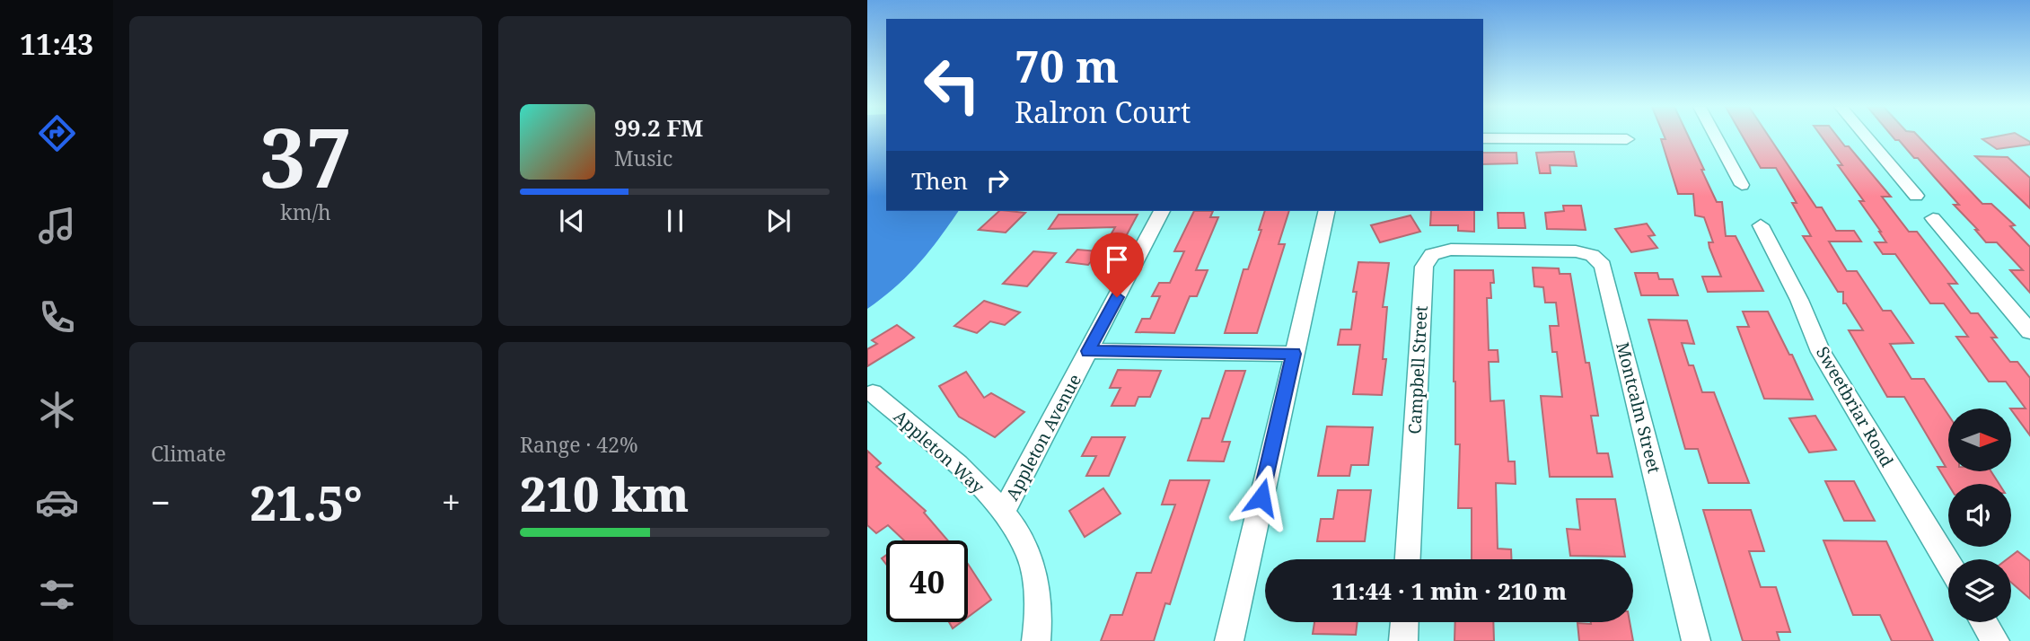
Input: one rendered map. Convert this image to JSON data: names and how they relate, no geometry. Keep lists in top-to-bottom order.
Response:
{
  "streets": {
    "street": [
      "Campbell Street",
      "Sweetbriar Road",
      "Montcalm Street",
      "Appleton Avenue",
      "Appleton Way"
    ]
  },
  "crossings": [
    ["Campbell Street", "Montcalm Street"],
    ["Appleton Avenue", "Appleton Way"]
  ],
  "north": "right",
  "page": {
    "tabs": "11:43",
    "tile": [
      ["37", "km/h"],
      "Climate",
      ["Range · 42%", "210 km"]
    ],
    "turn": ["70 m", "Ralron Court"],
    "song": ["99.2 FM", "Music"],
    "then": "Then",
    "heat": ["−", "21.5°", "+"],
    "limit": "40",
    "trip": "11:44 · 1 min · 210 m"
  }
}
